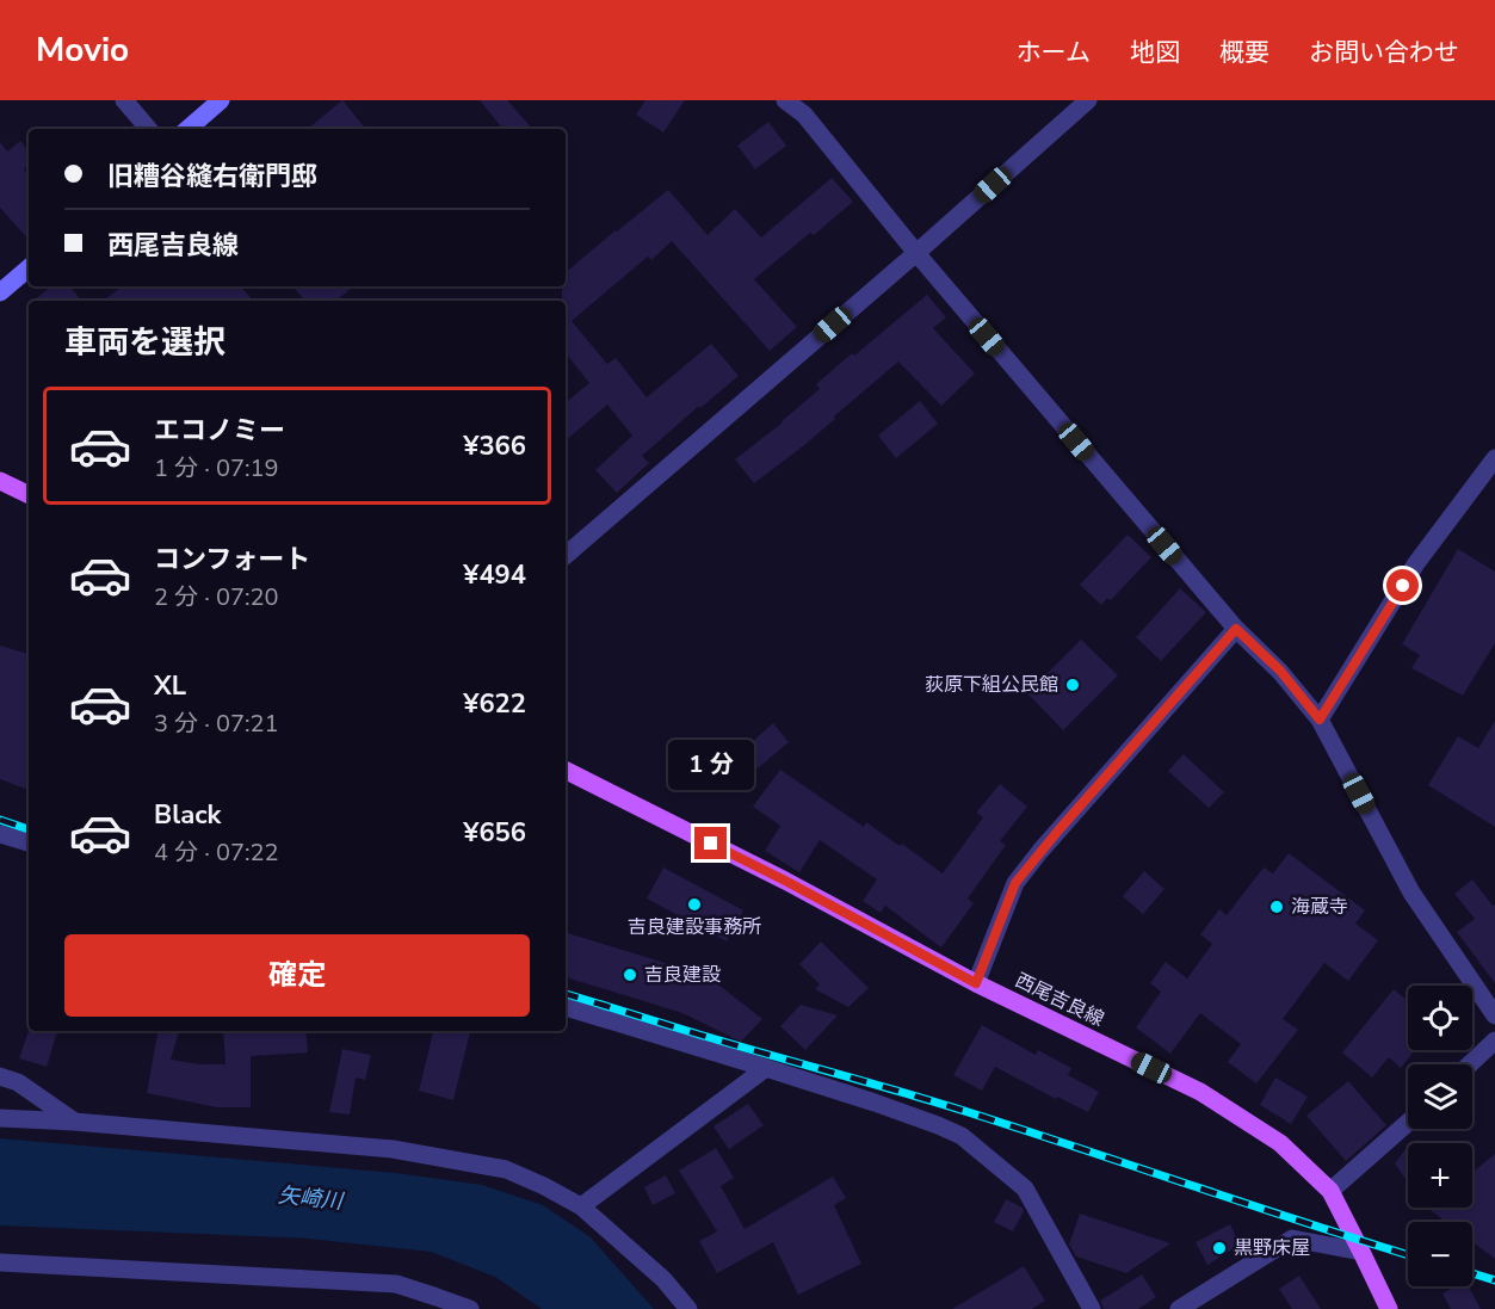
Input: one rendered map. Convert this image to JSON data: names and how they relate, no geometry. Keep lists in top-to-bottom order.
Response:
{
  "streets": {
    "main road": ["西尾吉良線"]
  },
  "water": ["矢崎川"],
  "places": [
    "荻原下組公民館",
    "吉良建設事務所",
    "海蔵寺",
    "吉良建設",
    "黒野床屋"
  ],
  "page": {
    "header": "Movio",
    "nav": [
      "ホーム",
      "地図",
      "概要",
      "お問い合わせ"
    ],
    "banner": ["旧糟谷縫右衛門邸", "西尾吉良線"],
    "heading": "車両を選択",
    "list": [
      {
        "name": "エコノミー",
        "note": "1 分 · 07:19",
        "value": "¥366"
      },
      {
        "name": "コンフォート",
        "note": "2 分 · 07:20",
        "value": "¥494"
      },
      {
        "name": "XL",
        "note": "3 分 · 07:21",
        "value": "¥622"
      },
      {
        "name": "Black",
        "note": "4 分 · 07:22",
        "value": "¥656"
      }
    ],
    "bubble": "1 分",
    "buttons": "確定",
    "map_buttons": ["+", "−"]
  }
}
